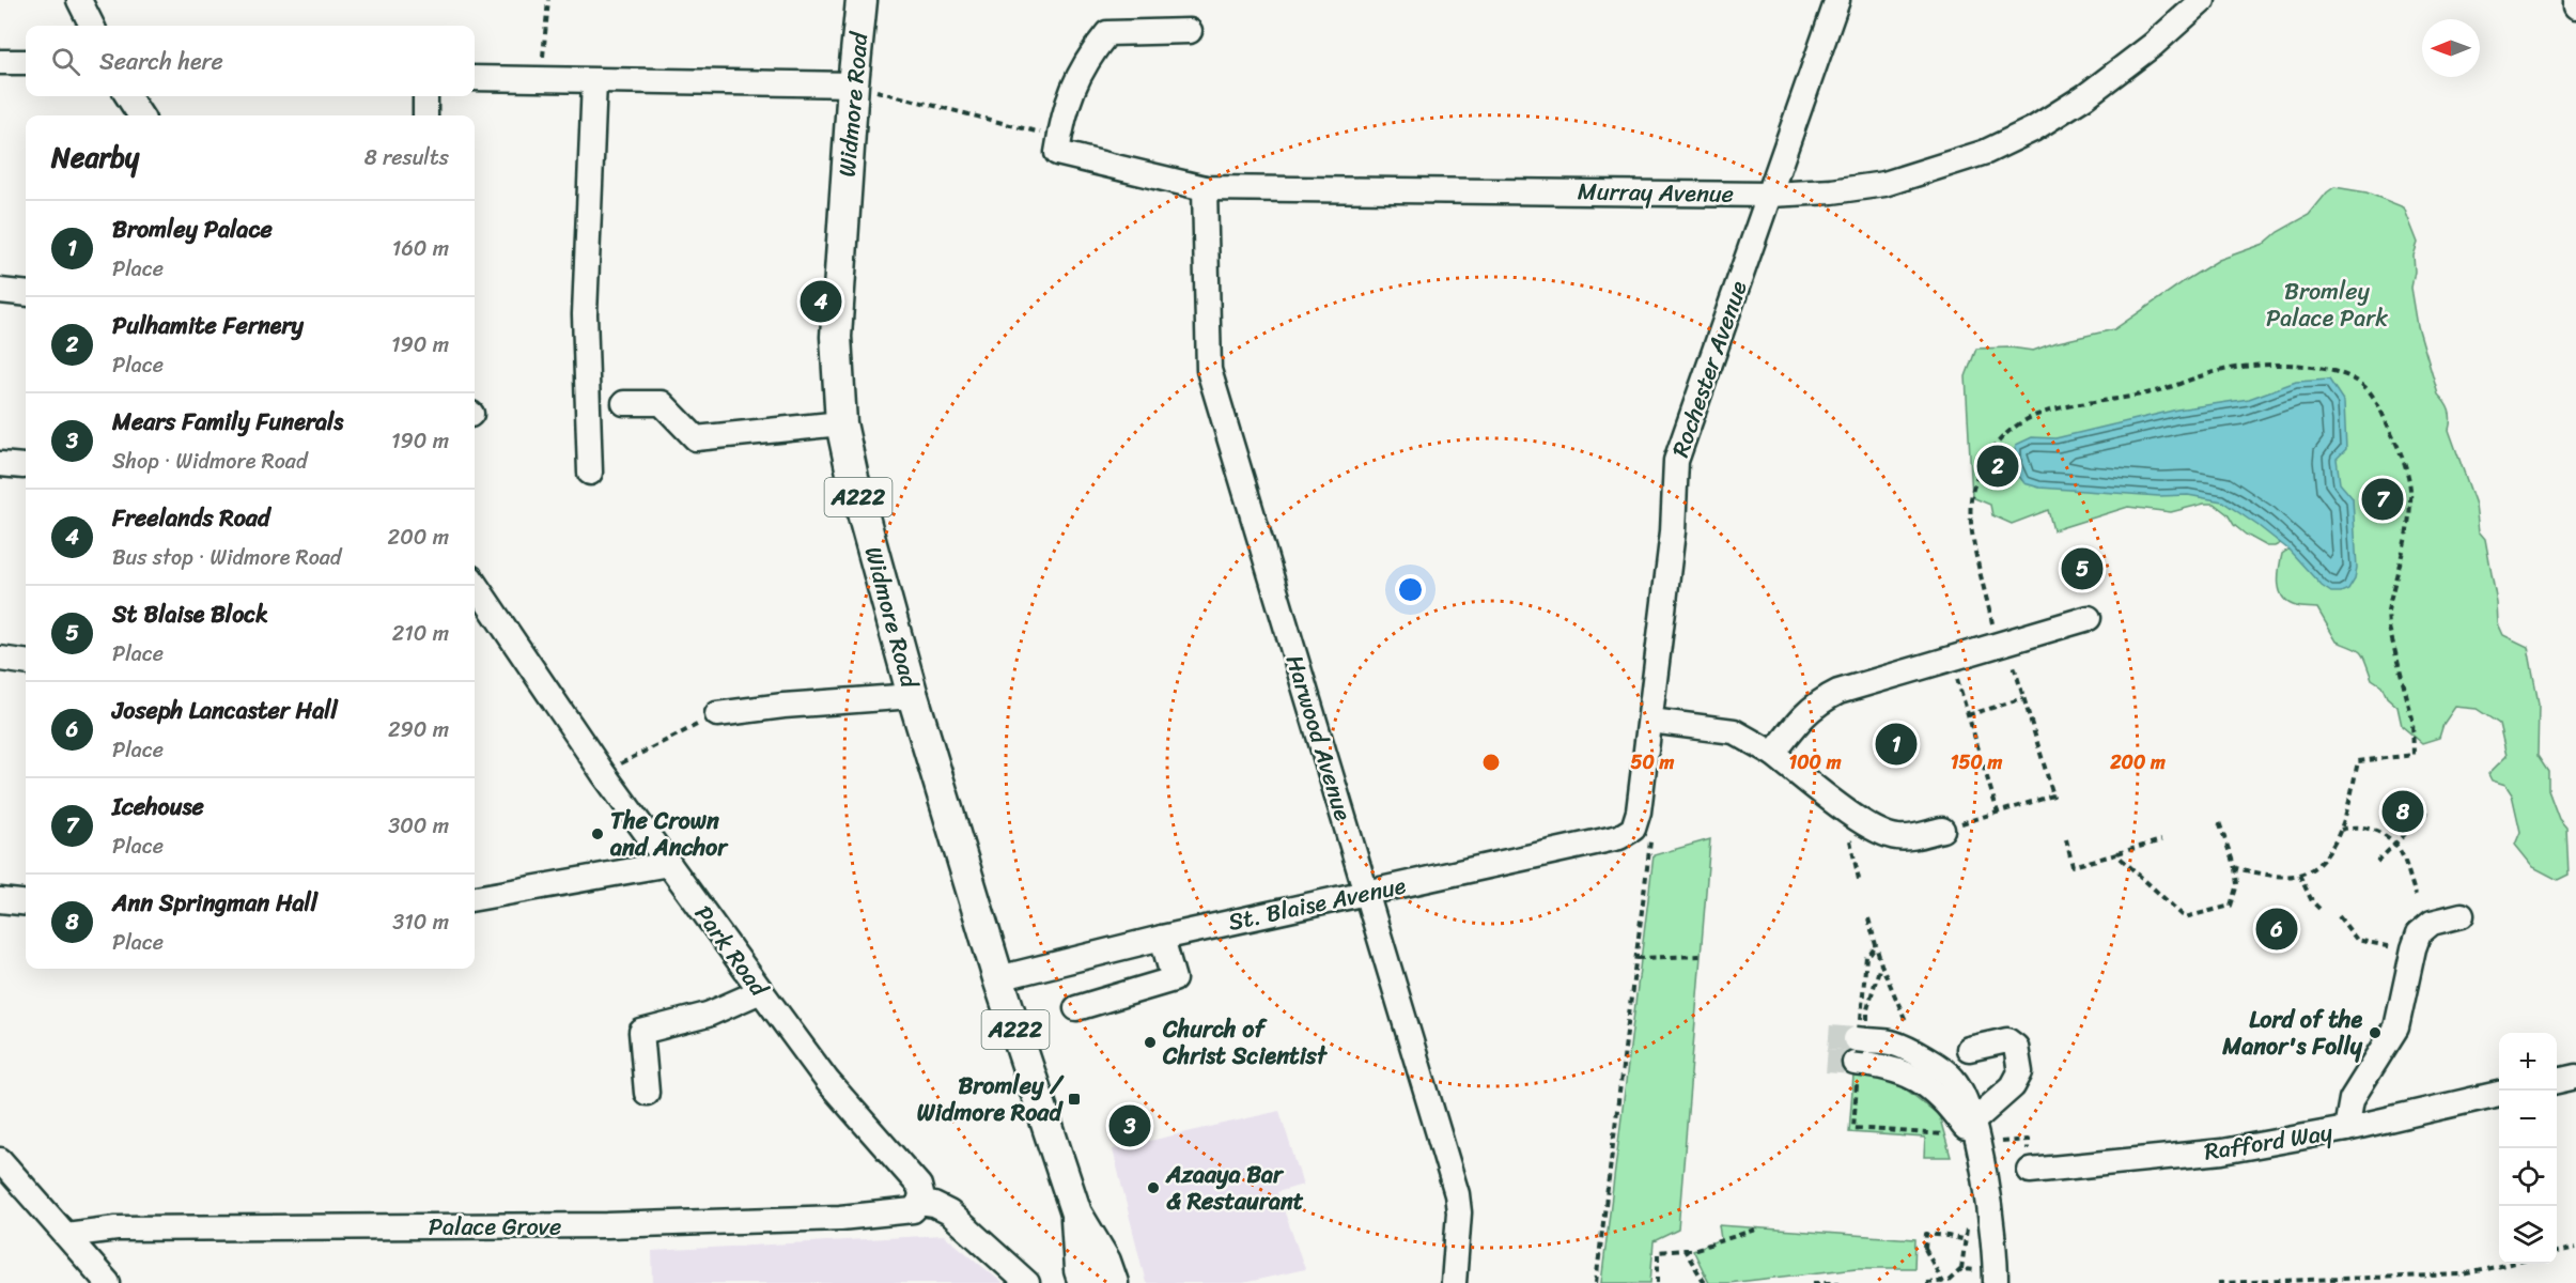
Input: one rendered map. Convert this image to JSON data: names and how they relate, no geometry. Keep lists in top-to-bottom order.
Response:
{
  "streets": {
    "main road": ["Widmore Road", "A222"],
    "street": [
      "Murray Avenue",
      "Rochester Avenue",
      "Harwood Avenue",
      "St. Blaise Avenue",
      "Park Road",
      "Rafford Way",
      "Palace Grove"
    ]
  },
  "crossings": [
    ["Widmore Road", "St. Blaise Avenue"],
    ["Murray Avenue", "Rochester Avenue"],
    ["Murray Avenue", "Harwood Avenue"],
    ["Rochester Avenue", "St. Blaise Avenue"],
    ["Harwood Avenue", "St. Blaise Avenue"],
    ["Park Road", "Palace Grove"]
  ],
  "parks": ["Bromley Palace Park"],
  "places": {
    "other": [
      "The Crown and Anchor",
      "Lord of the Manor's Folly",
      "Church of Christ Scientist",
      "Azaaya Bar & Restaurant"
    ],
    "transit": ["Bromley / Widmore Road"]
  },
  "north": "left",
  "page": {
    "search": "Search here",
    "heading": ["Nearby", "8 results"],
    "list": [
      {
        "mark": "1",
        "name": "Bromley Palace",
        "note": "Place",
        "value": "160 m"
      },
      {
        "mark": "2",
        "name": "Pulhamite Fernery",
        "note": "Place",
        "value": "190 m"
      },
      {
        "mark": "3",
        "name": "Mears Family Funerals",
        "note": "Shop · Widmore Road",
        "value": "190 m"
      },
      {
        "mark": "4",
        "name": "Freelands Road",
        "note": "Bus stop · Widmore Road",
        "value": "200 m"
      },
      {
        "mark": "5",
        "name": "St Blaise Block",
        "note": "Place",
        "value": "210 m"
      },
      {
        "mark": "6",
        "name": "Joseph Lancaster Hall",
        "note": "Place",
        "value": "290 m"
      },
      {
        "mark": "7",
        "name": "Icehouse",
        "note": "Place",
        "value": "300 m"
      },
      {
        "mark": "8",
        "name": "Ann Springman Hall",
        "note": "Place",
        "value": "310 m"
      }
    ],
    "pins": [
      "4",
      "2",
      "7",
      "5",
      "1",
      "8",
      "6",
      "3"
    ],
    "map_buttons": ["+", "−"]
  },
  "rings": [
    "50 m",
    "100 m",
    "150 m",
    "200 m"
  ]
}
